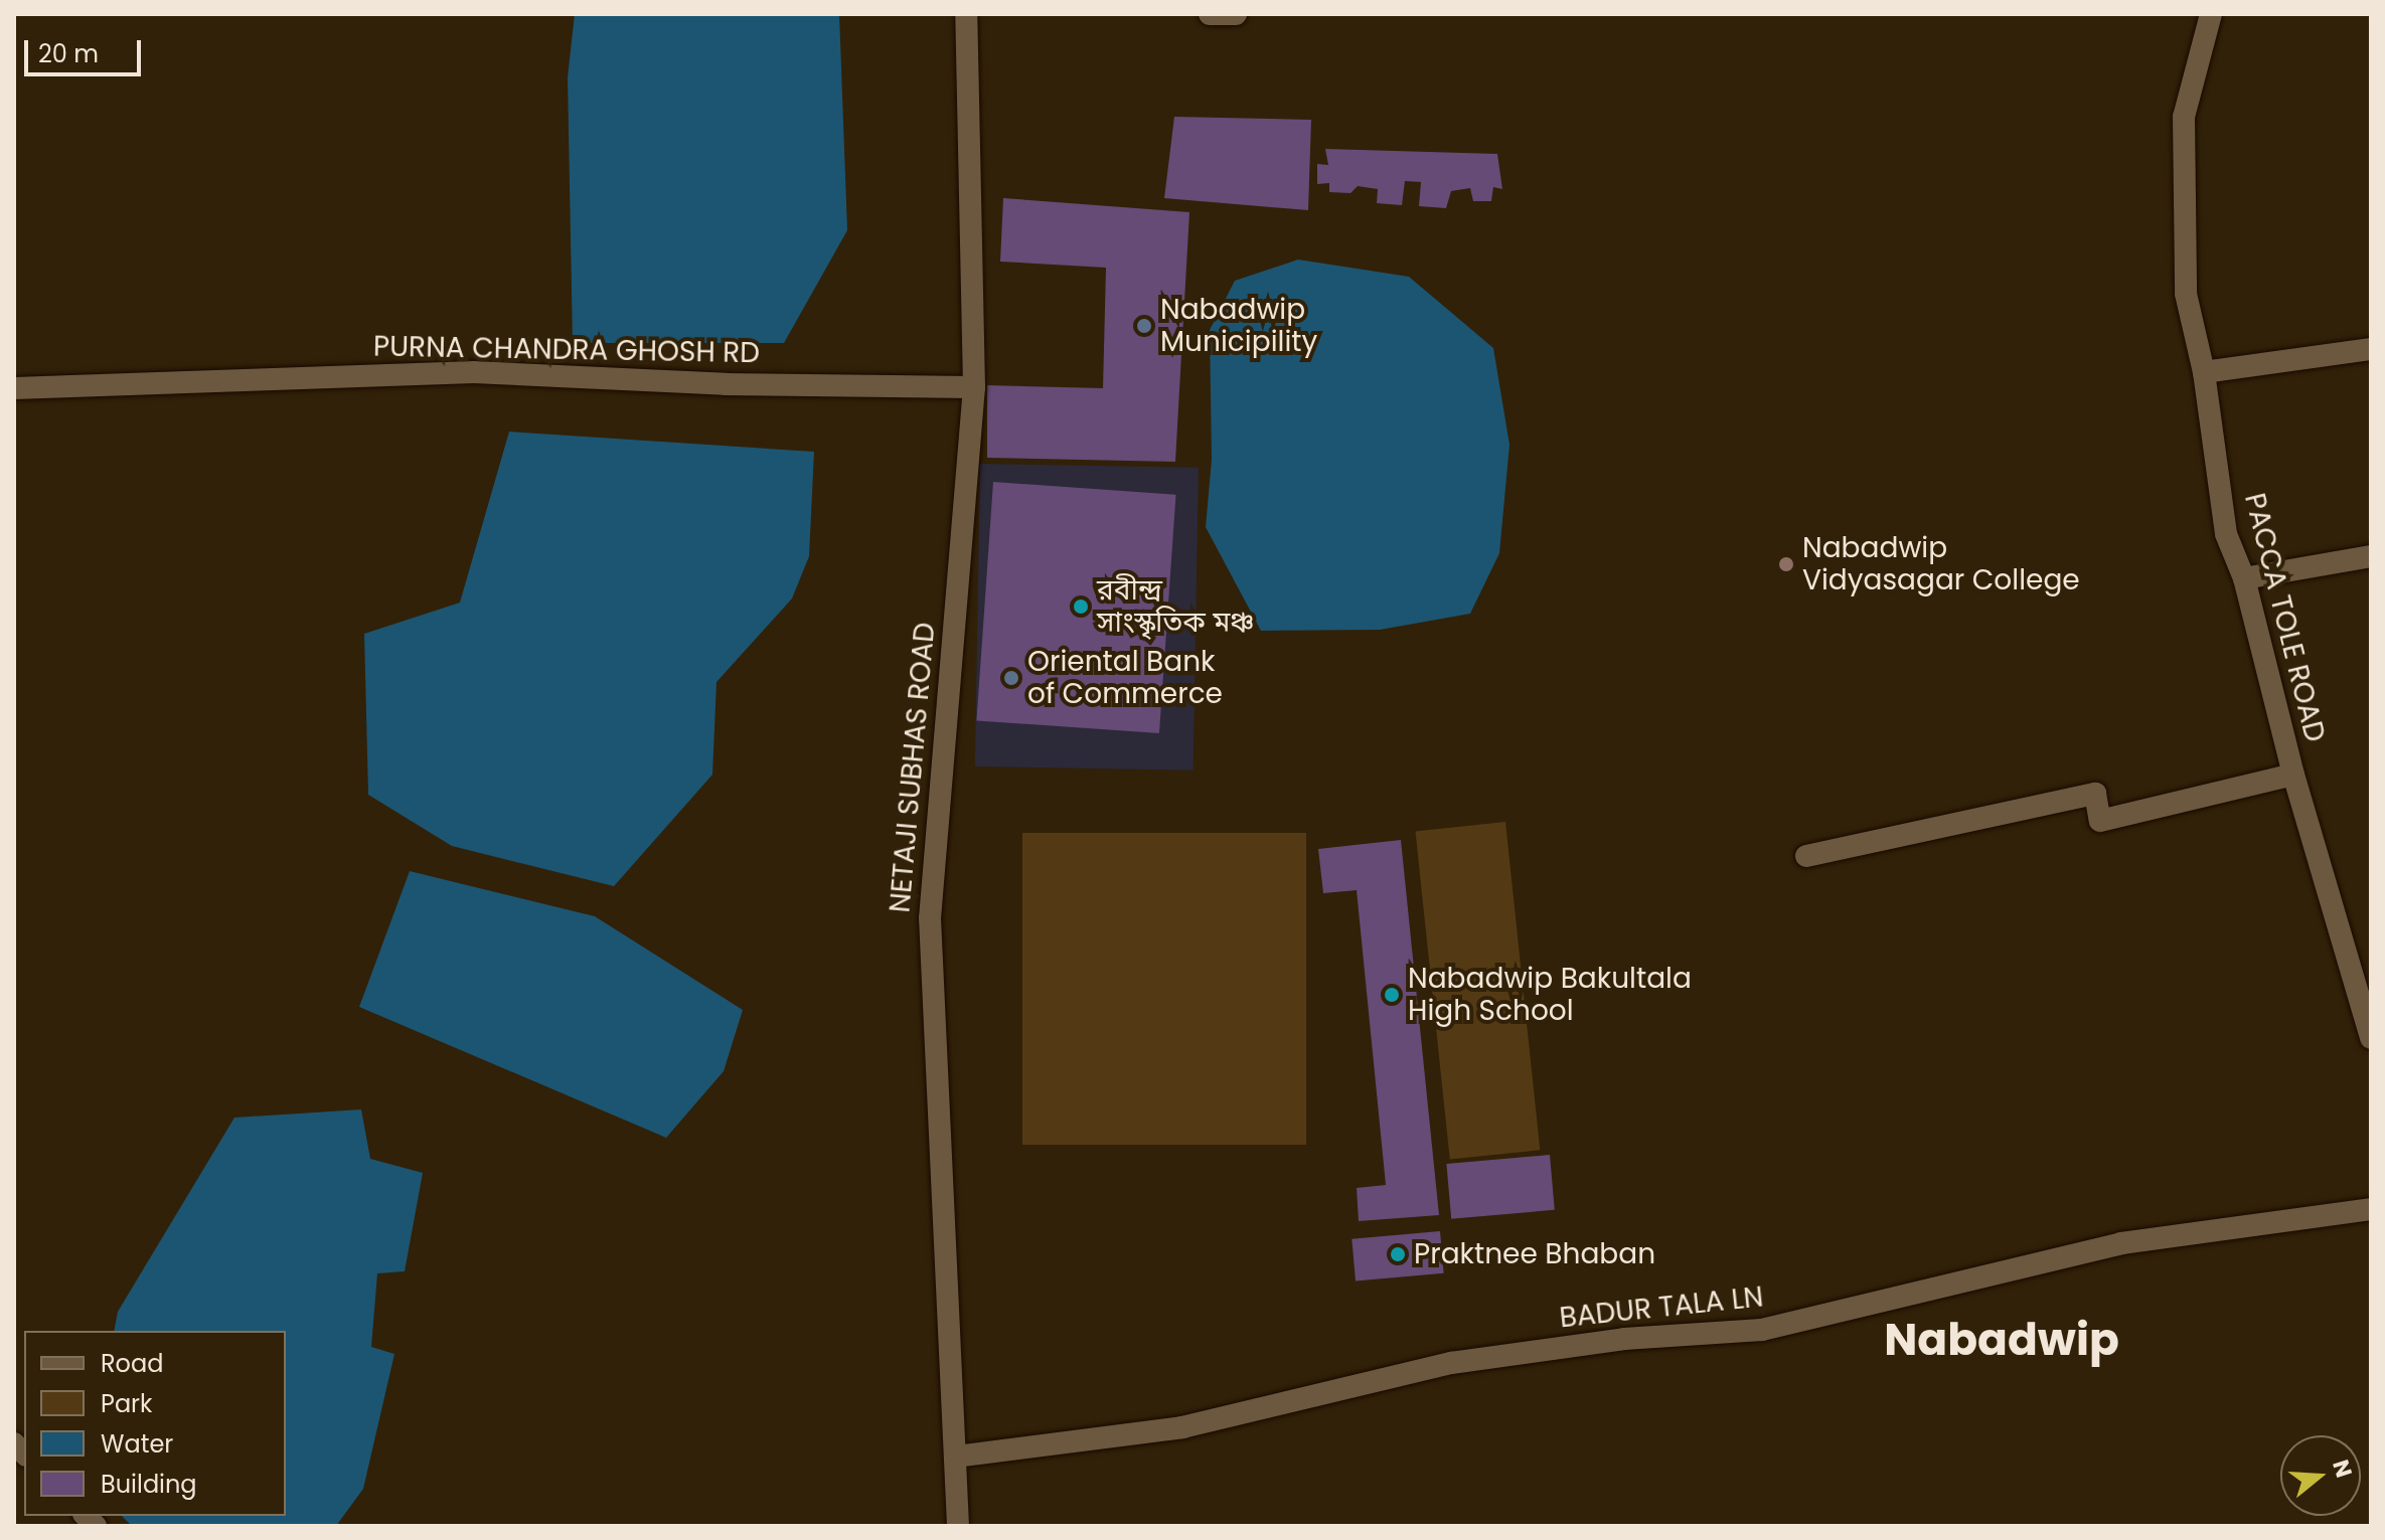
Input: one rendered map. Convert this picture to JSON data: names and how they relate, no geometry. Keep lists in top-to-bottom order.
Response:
{
  "streets": {
    "street": [
      "PURNA CHANDRA GHOSH RD",
      "PACCA TOLE ROAD",
      "NETAJI SUBHAS ROAD",
      "BADUR TALA LN"
    ]
  },
  "crossings": [
    ["PURNA CHANDRA GHOSH RD", "NETAJI SUBHAS ROAD"],
    ["NETAJI SUBHAS ROAD", "BADUR TALA LN"]
  ],
  "districts": ["Nabadwip"],
  "places": [
    "Nabadwip Municipility",
    "Nabadwip Vidyasagar College",
    "রবীন্দ্র সাংস্কৃতিক মঞ্চ",
    "Oriental Bank of Commerce",
    "Nabadwip Bakultala High School",
    "Praktnee Bhaban"
  ],
  "legend": [
    "Road",
    "Park",
    "Water",
    "Building"
  ],
  "scale_bar": "20 m",
  "north": "right"
}
